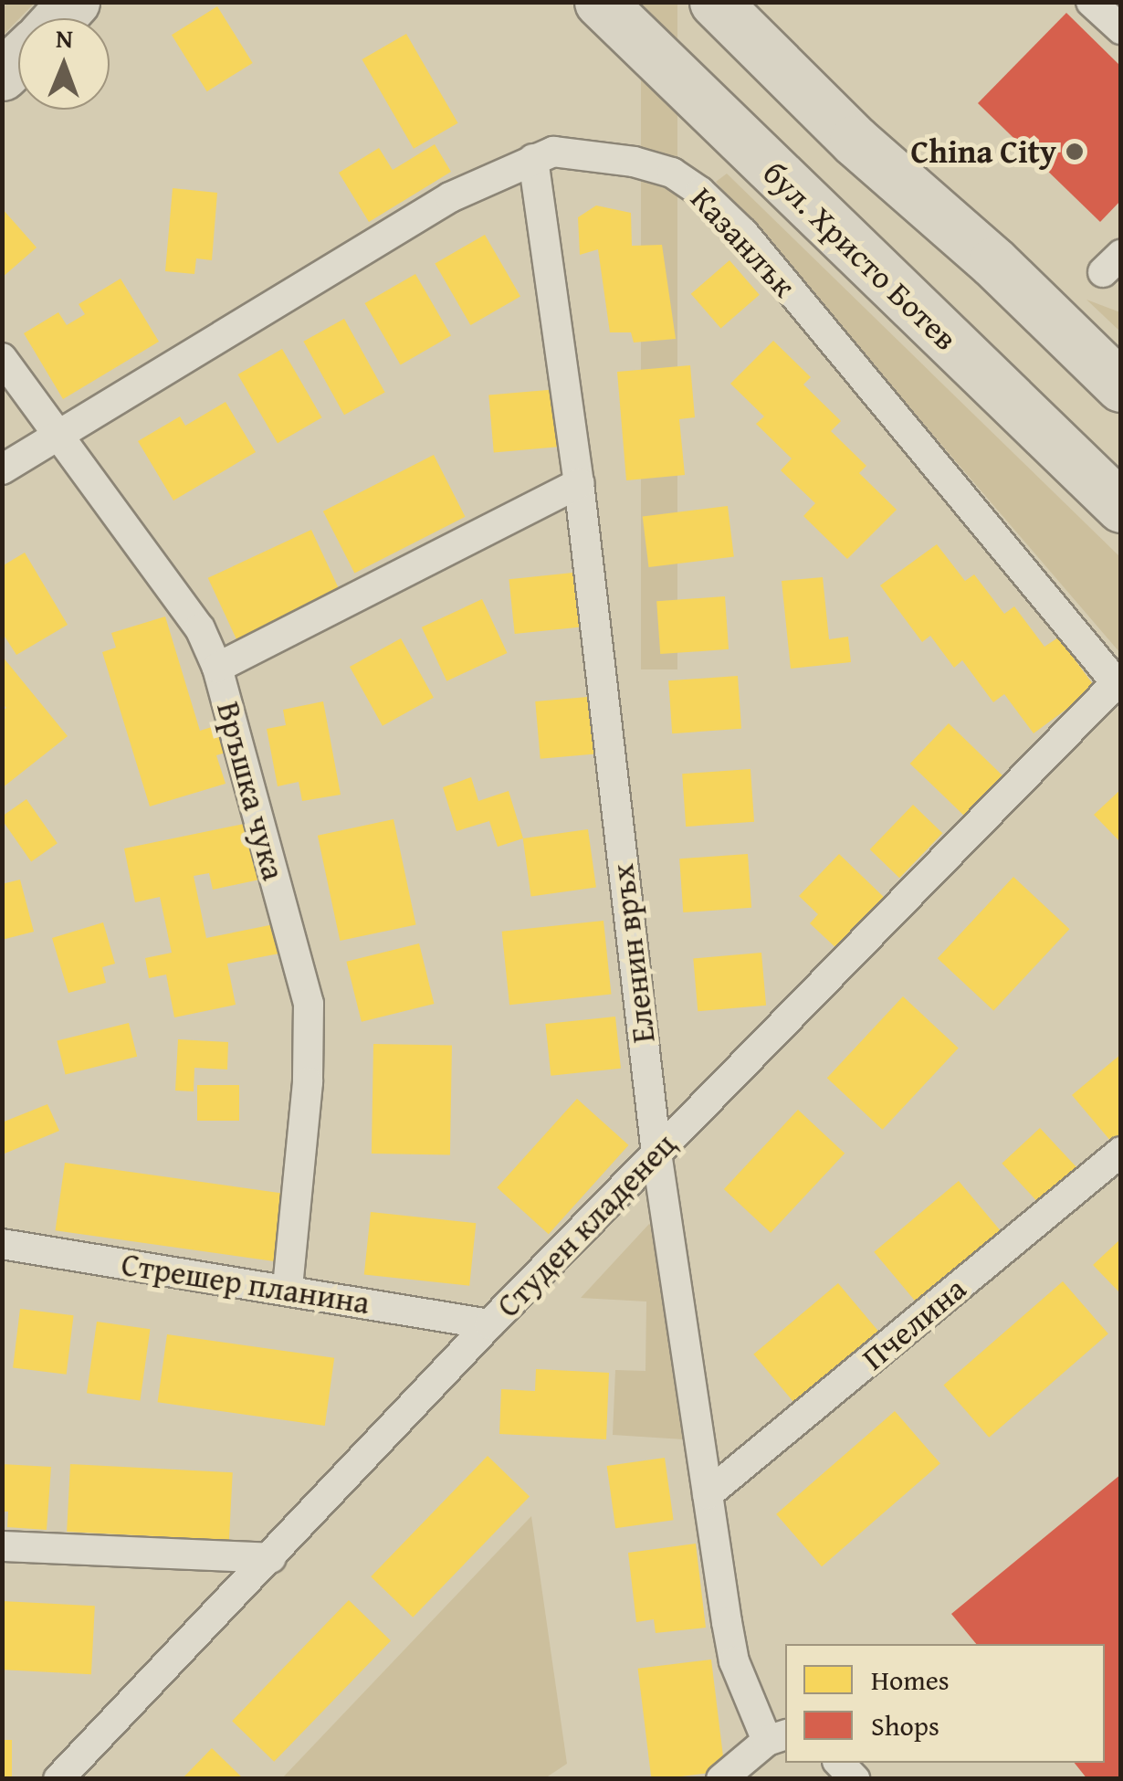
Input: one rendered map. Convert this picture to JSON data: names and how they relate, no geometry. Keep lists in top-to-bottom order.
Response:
{
  "streets": {
    "highway": ["бул. Христо Ботев"],
    "street": [
      "Казанлък",
      "Връшка чука",
      "Еленин връх",
      "Студен кладенец",
      "Стрешер планина",
      "Пчелина"
    ]
  },
  "crossings": [
    ["Казанлък", "Връшка чука"],
    ["Казанлък", "Еленин връх"],
    ["Казанлък", "Студен кладенец"],
    ["Връшка чука", "Стрешер планина"],
    ["Еленин връх", "Студен кладенец"],
    ["Еленин връх", "Пчелина"],
    ["Студен кладенец", "Стрешер планина"]
  ],
  "places": ["China City"],
  "legend": ["Homes", "Shops"],
  "north": "top"
}
